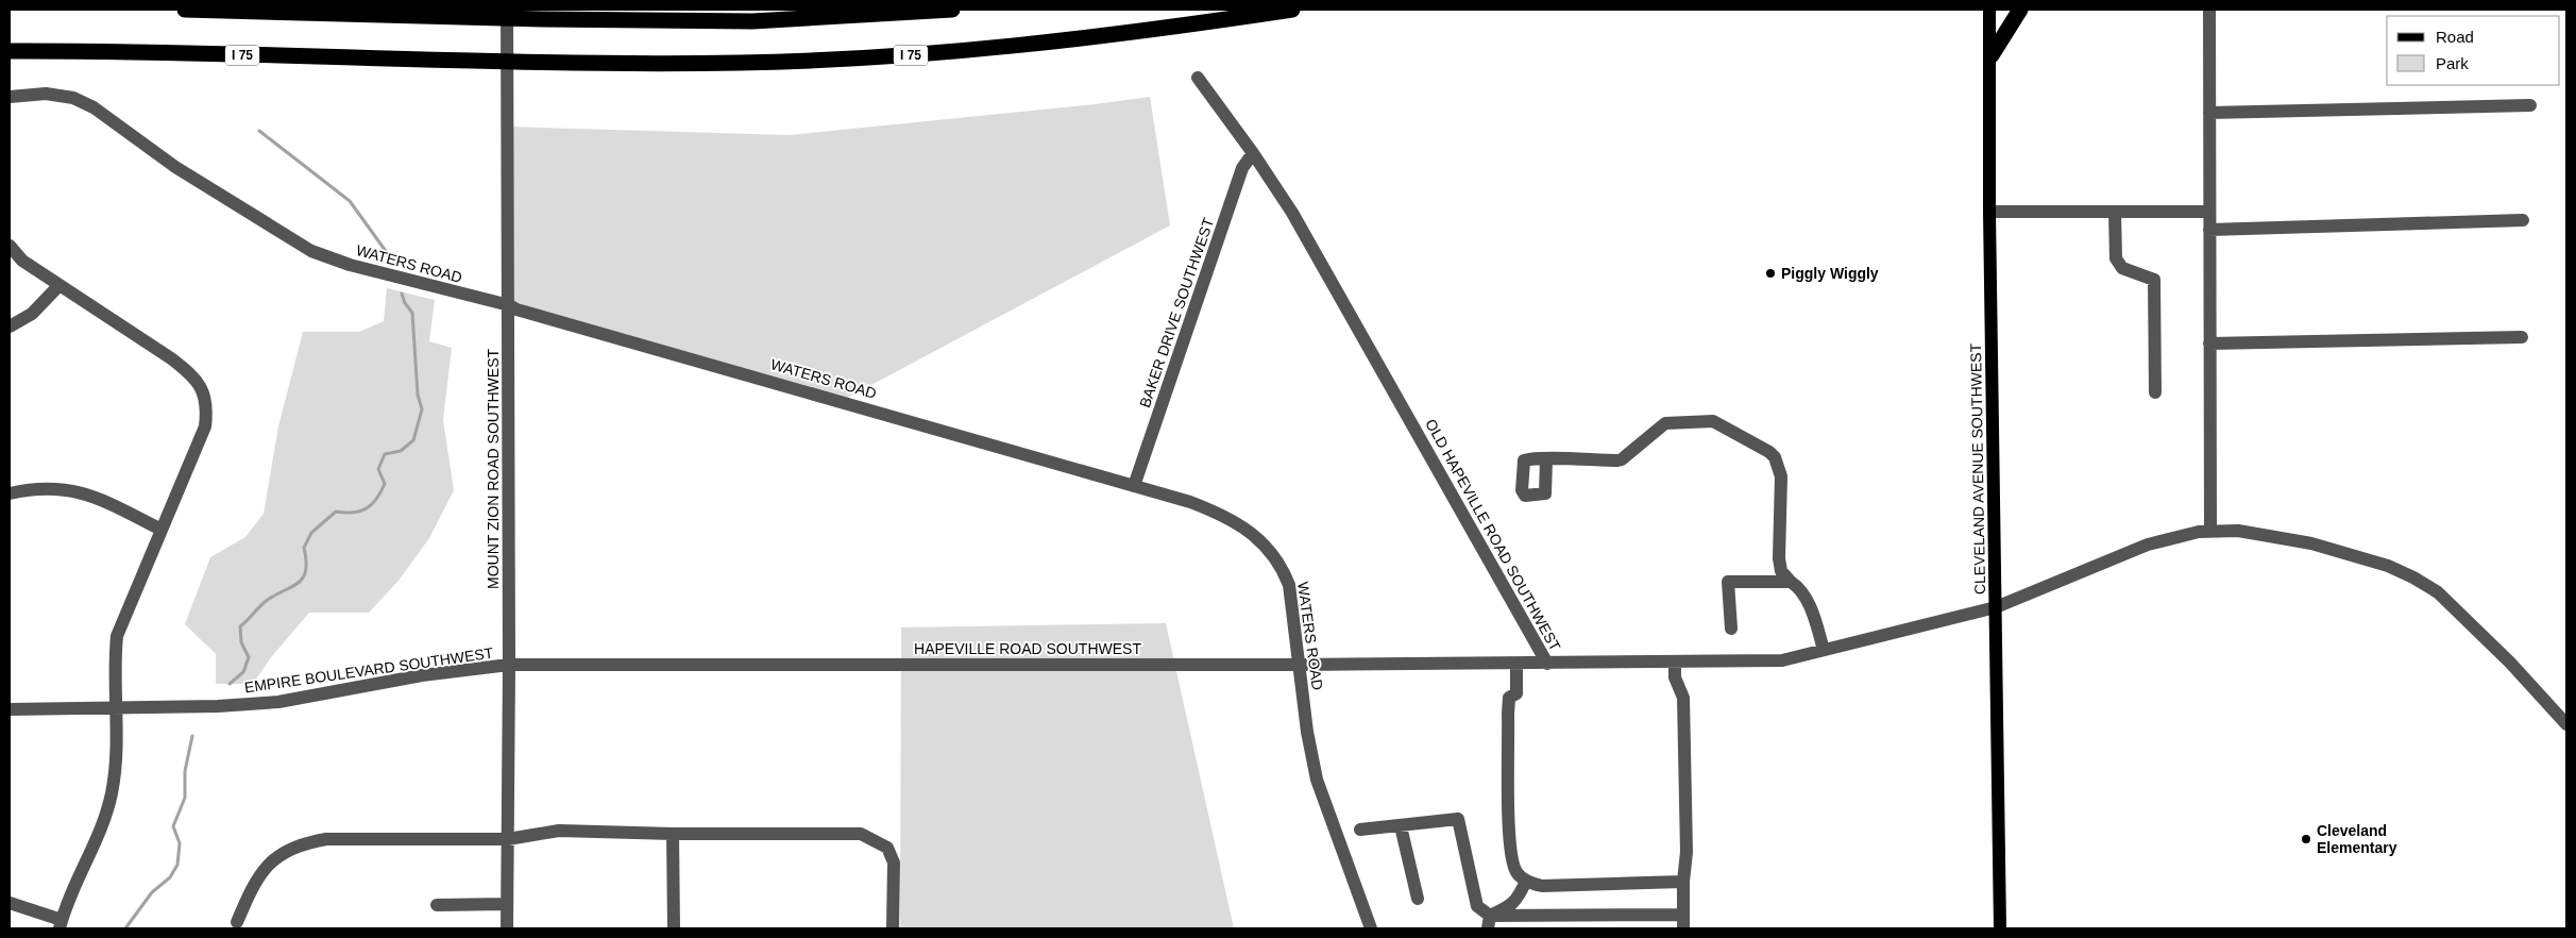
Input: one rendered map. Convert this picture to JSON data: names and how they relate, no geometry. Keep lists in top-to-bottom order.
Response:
{
  "streets": {
    "highway": ["I 75"],
    "main road": ["CLEVELAND AVENUE SOUTHWEST"],
    "street": [
      "WATERS ROAD",
      "BAKER DRIVE SOUTHWEST",
      "MOUNT ZION ROAD SOUTHWEST",
      "OLD HAPEVILLE ROAD SOUTHWEST",
      "HAPEVILLE ROAD SOUTHWEST",
      "EMPIRE BOULEVARD SOUTHWEST"
    ]
  },
  "crossings": [
    ["WATERS ROAD", "BAKER DRIVE SOUTHWEST"],
    ["WATERS ROAD", "MOUNT ZION ROAD SOUTHWEST"],
    ["WATERS ROAD", "HAPEVILLE ROAD SOUTHWEST"],
    ["BAKER DRIVE SOUTHWEST", "OLD HAPEVILLE ROAD SOUTHWEST"],
    ["MOUNT ZION ROAD SOUTHWEST", "HAPEVILLE ROAD SOUTHWEST"],
    ["MOUNT ZION ROAD SOUTHWEST", "EMPIRE BOULEVARD SOUTHWEST"],
    ["CLEVELAND AVENUE SOUTHWEST", "OLD HAPEVILLE ROAD SOUTHWEST"],
    ["OLD HAPEVILLE ROAD SOUTHWEST", "HAPEVILLE ROAD SOUTHWEST"],
    ["HAPEVILLE ROAD SOUTHWEST", "EMPIRE BOULEVARD SOUTHWEST"]
  ],
  "places": ["Piggly Wiggly", "Cleveland Elementary"],
  "legend": ["Road", "Park"]
}
